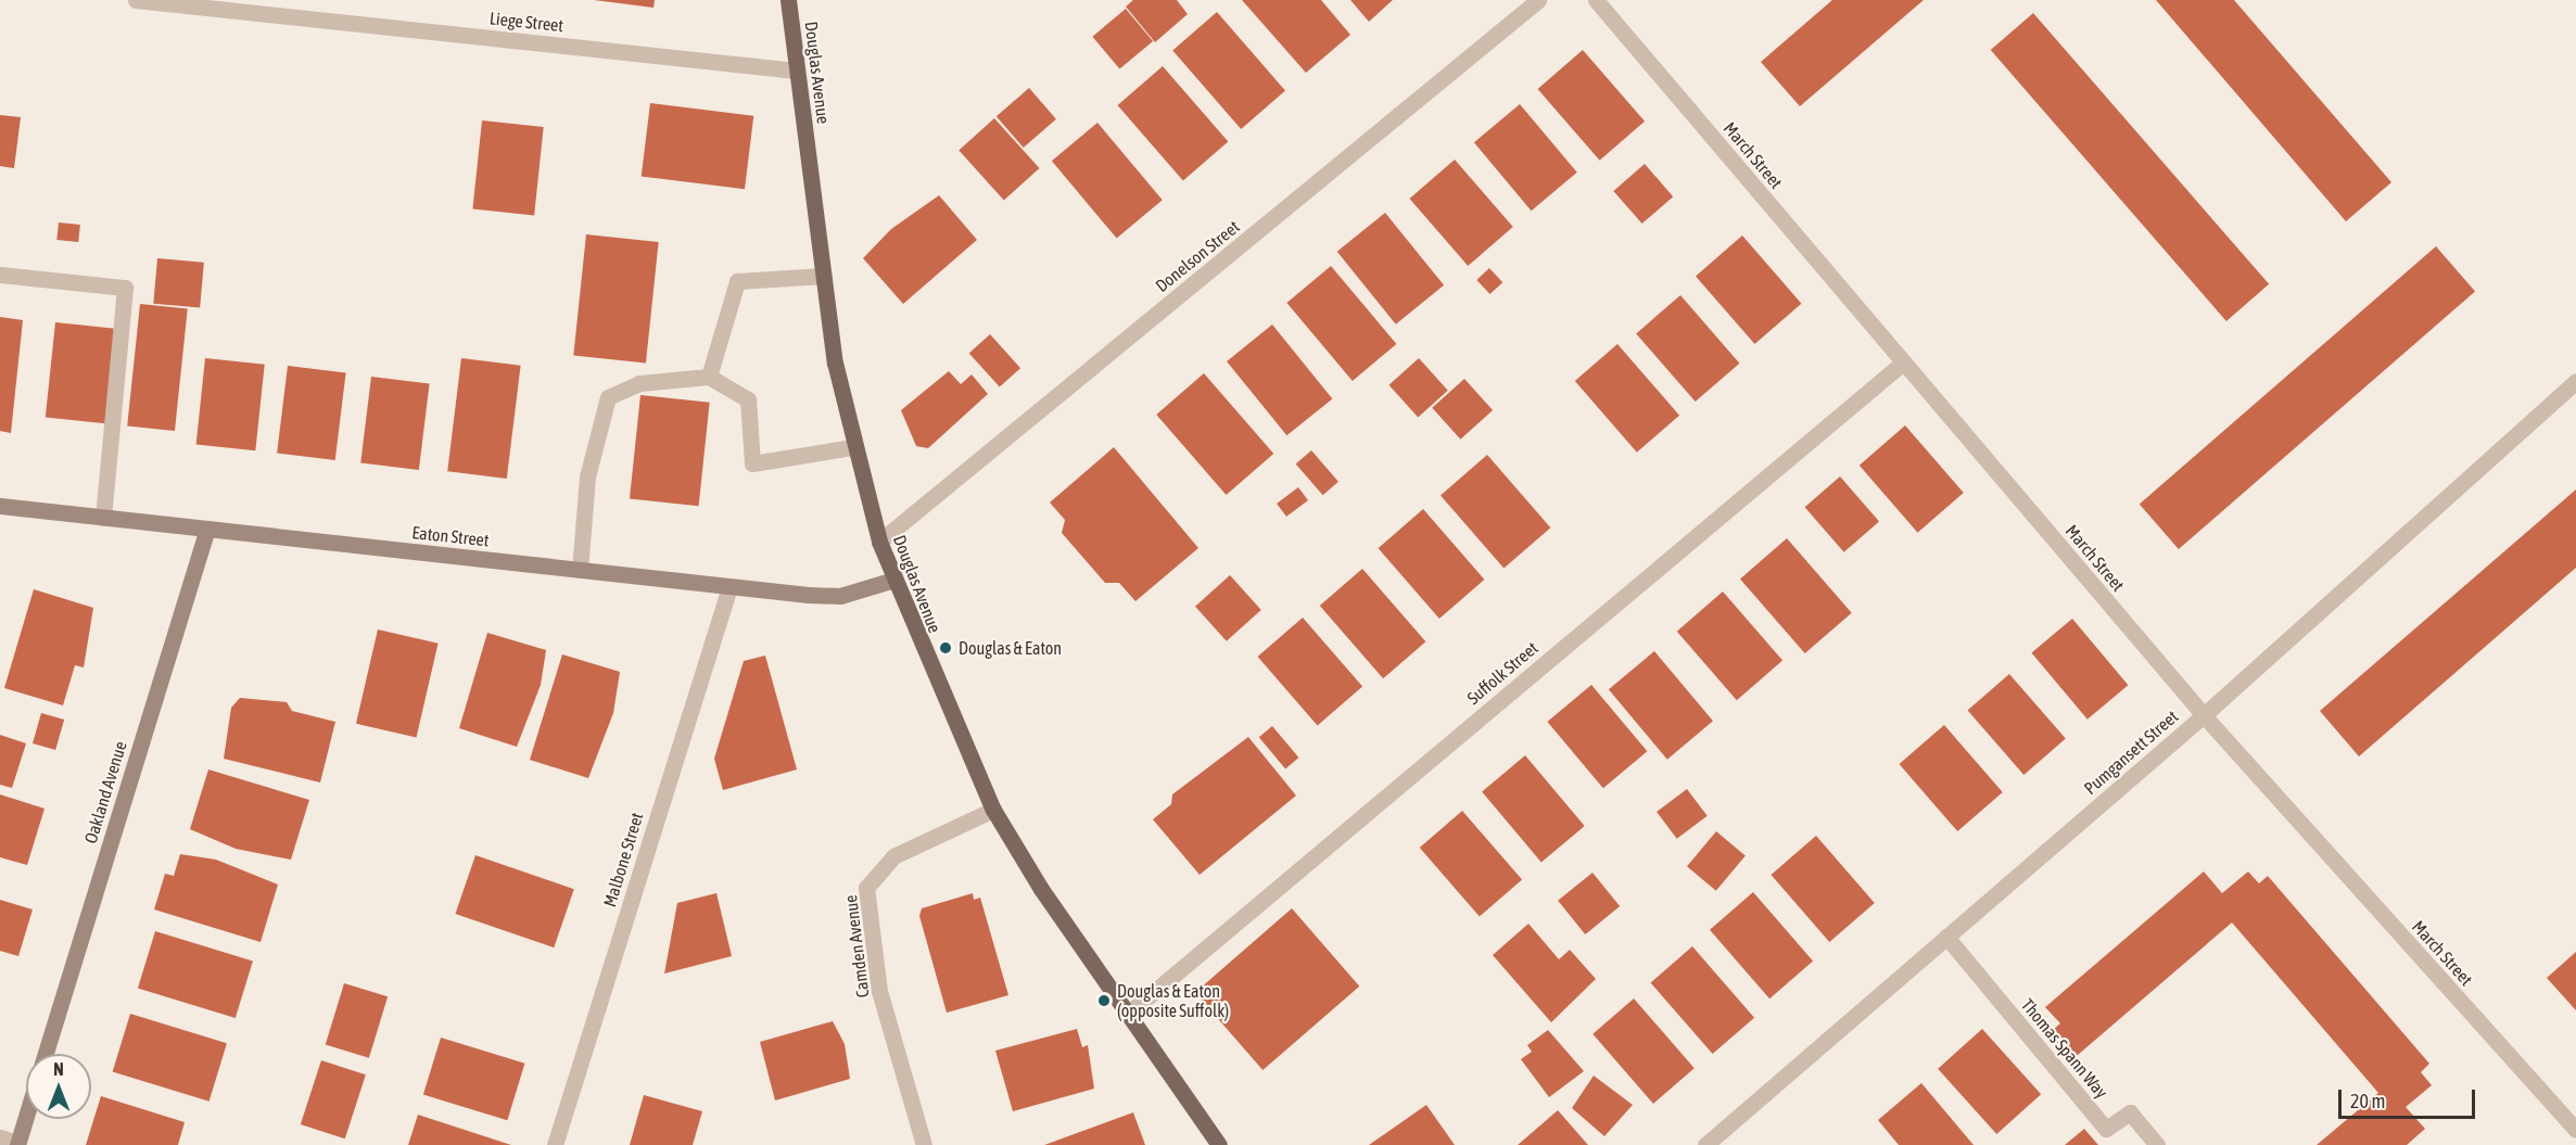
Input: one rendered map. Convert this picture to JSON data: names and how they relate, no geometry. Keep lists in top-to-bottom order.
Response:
{
  "streets": {
    "main road": ["Douglas Avenue"],
    "street": [
      "Liege Street",
      "March Street",
      "Donelson Street",
      "Eaton Street",
      "Suffolk Street",
      "Pumgansett Street",
      "Oakland Avenue",
      "Malbone Street",
      "Camden Avenue",
      "Thomas Spann Way"
    ]
  },
  "crossings": [
    ["Liege Street", "Douglas Avenue"],
    ["Douglas Avenue", "Donelson Street"],
    ["Douglas Avenue", "Eaton Street"],
    ["Douglas Avenue", "Suffolk Street"],
    ["Douglas Avenue", "Camden Avenue"],
    ["March Street", "Suffolk Street"],
    ["March Street", "Pumgansett Street"],
    ["Eaton Street", "Oakland Avenue"],
    ["Eaton Street", "Malbone Street"],
    ["Pumgansett Street", "Thomas Spann Way"]
  ],
  "places": ["Douglas & Eaton", "Douglas & Eaton (opposite Suffolk)"],
  "scale_bar": "20 m",
  "north": "top"
}
